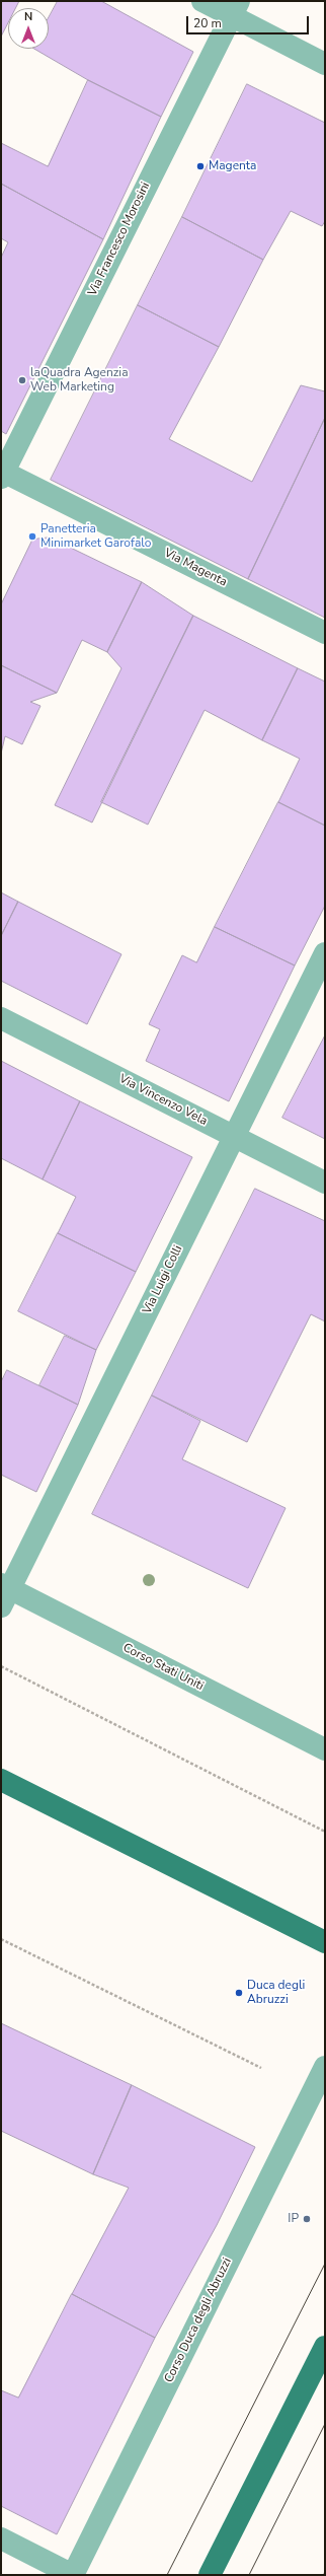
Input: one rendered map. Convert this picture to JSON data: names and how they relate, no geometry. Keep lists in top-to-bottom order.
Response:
{
  "streets": {
    "street": [
      "Via Francesco Morosini",
      "Via Magenta",
      "Via Vincenzo Vela",
      "Via Luigi Colli",
      "Corso Stati Uniti",
      "Corso Duca degli Abruzzi"
    ]
  },
  "crossings": [
    ["Via Francesco Morosini", "Via Magenta"],
    ["Via Vincenzo Vela", "Via Luigi Colli"],
    ["Via Luigi Colli", "Corso Stati Uniti"]
  ],
  "places": [
    "Magenta",
    "laQuadra Agenzia Web Marketing",
    "Panetteria Minimarket Garofalo",
    "Duca degli Abruzzi",
    "IP"
  ],
  "scale_bar": "20 m",
  "north": "top"
}
